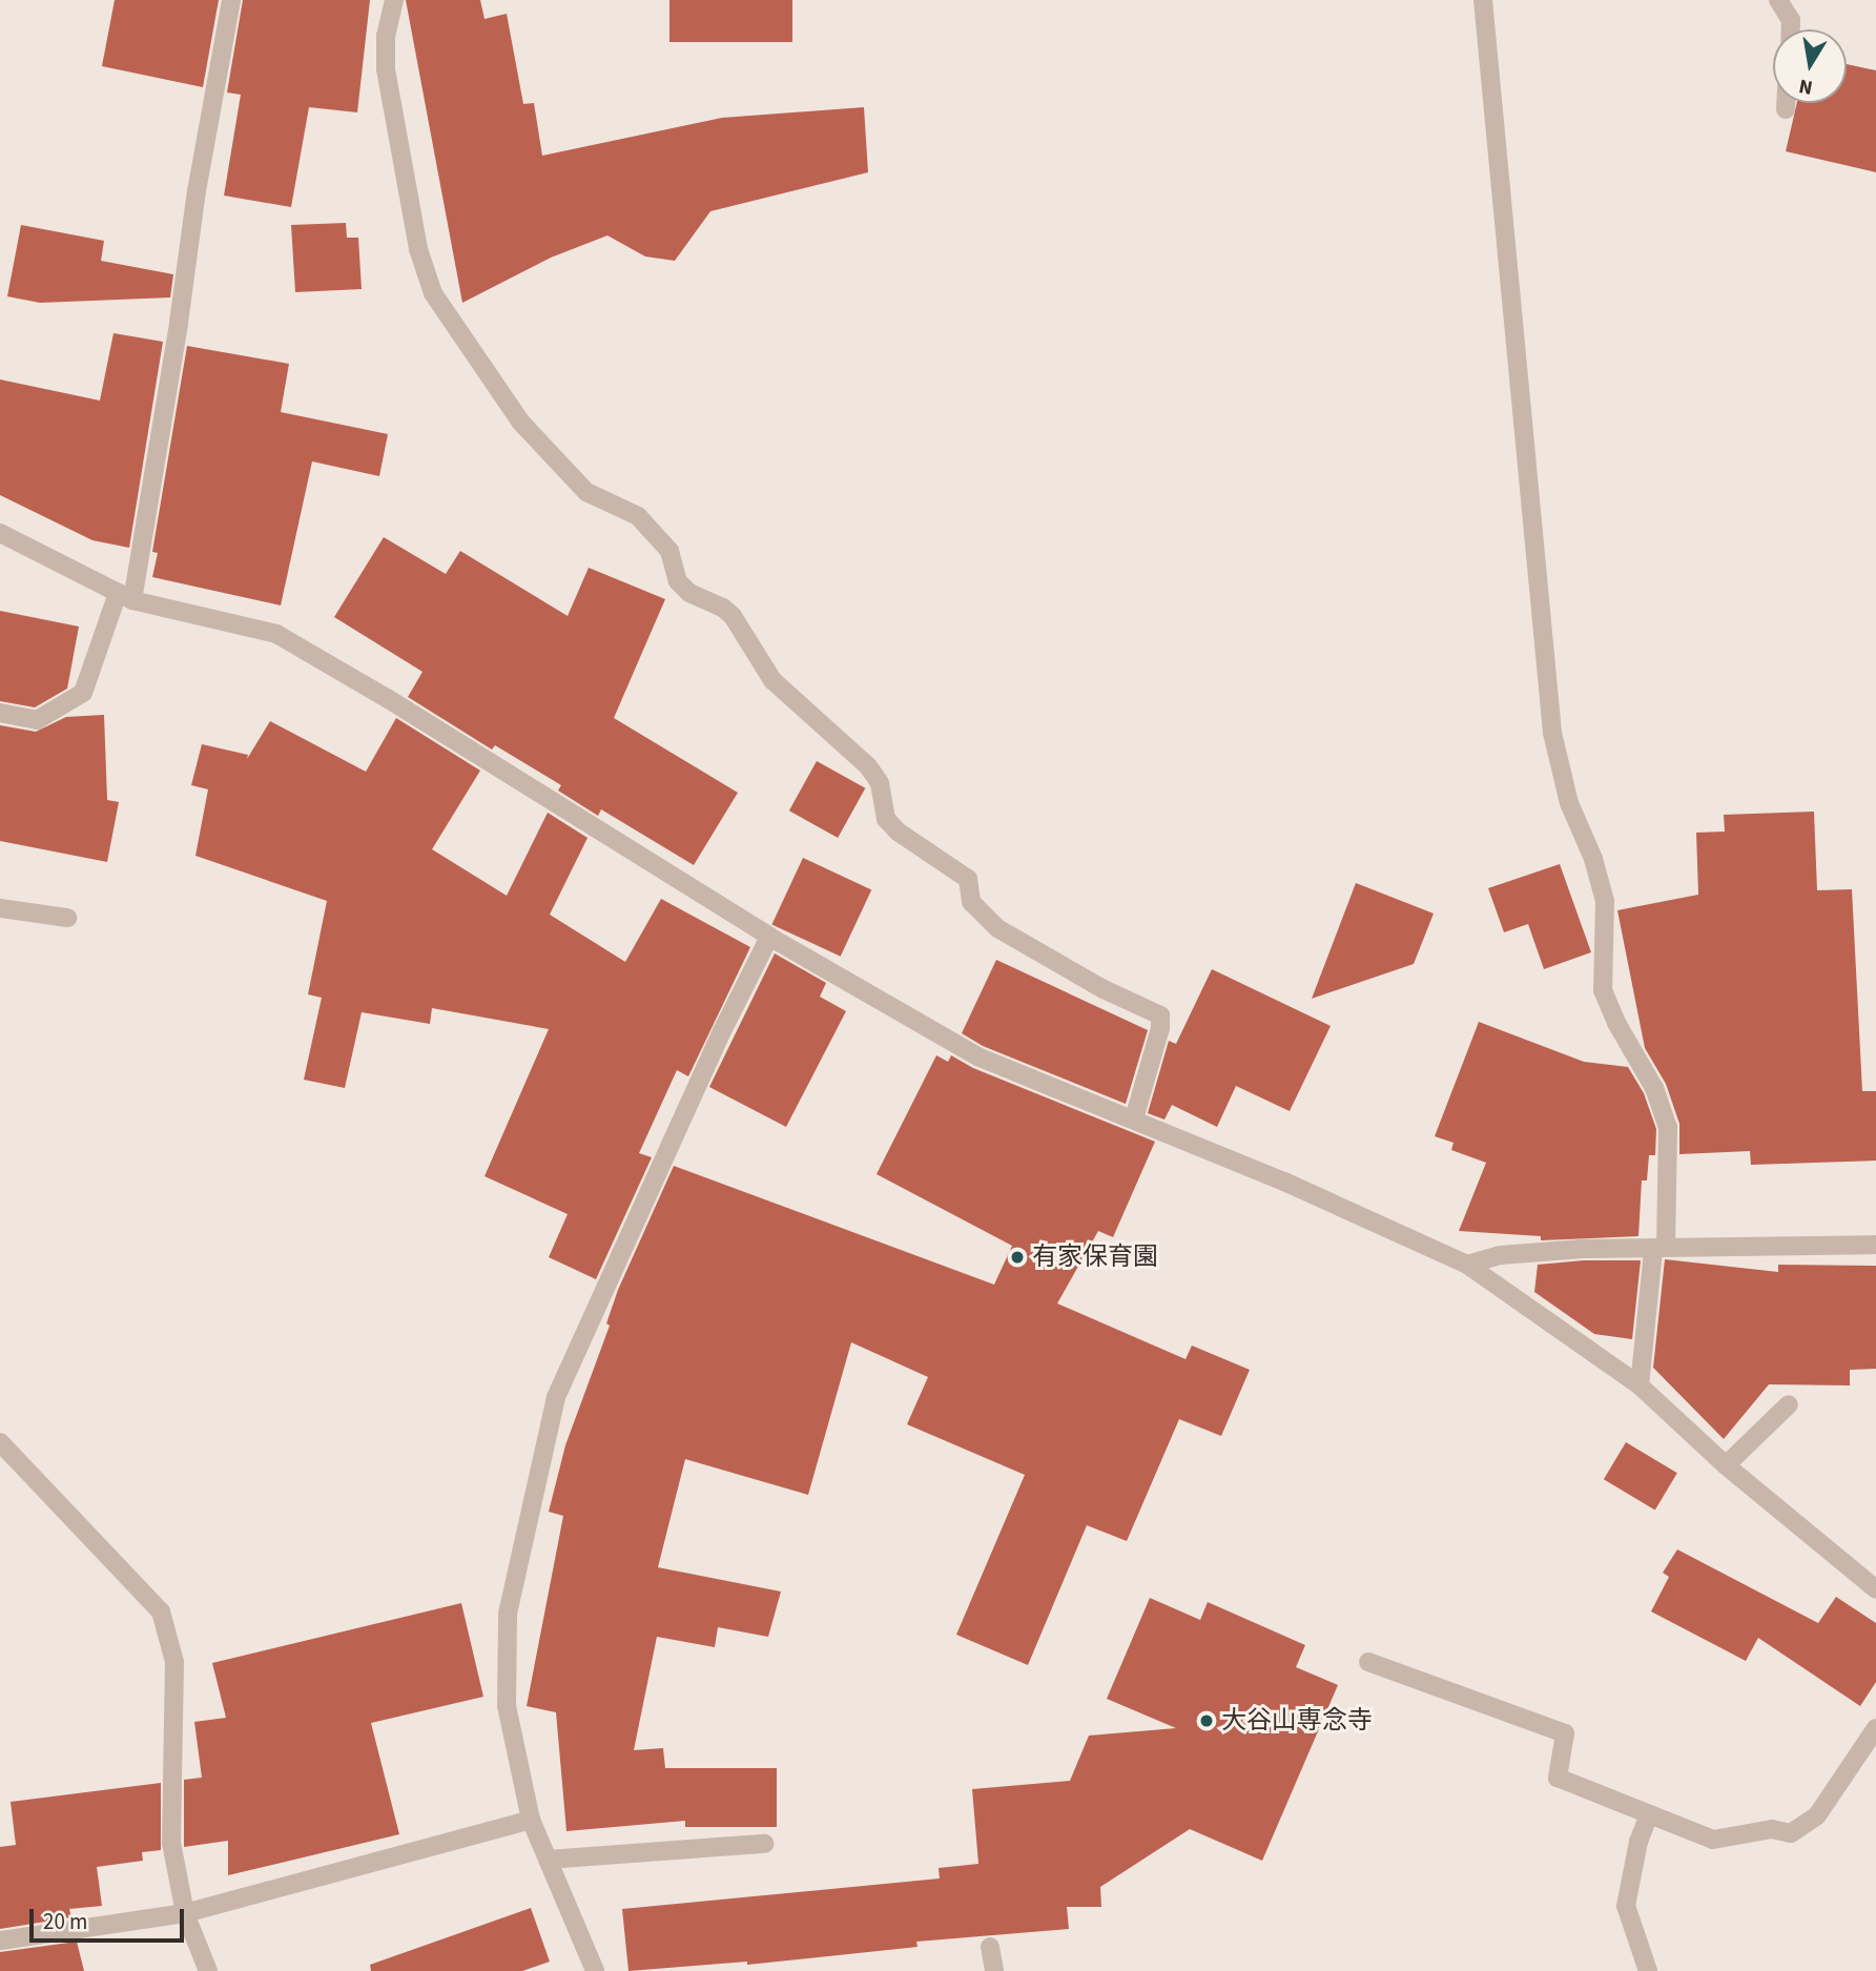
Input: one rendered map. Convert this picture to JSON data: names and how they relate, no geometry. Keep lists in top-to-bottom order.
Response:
{
  "places": ["有家保育園", "大谷山専念寺"],
  "scale_bar": "20 m",
  "north": "bottom"
}
